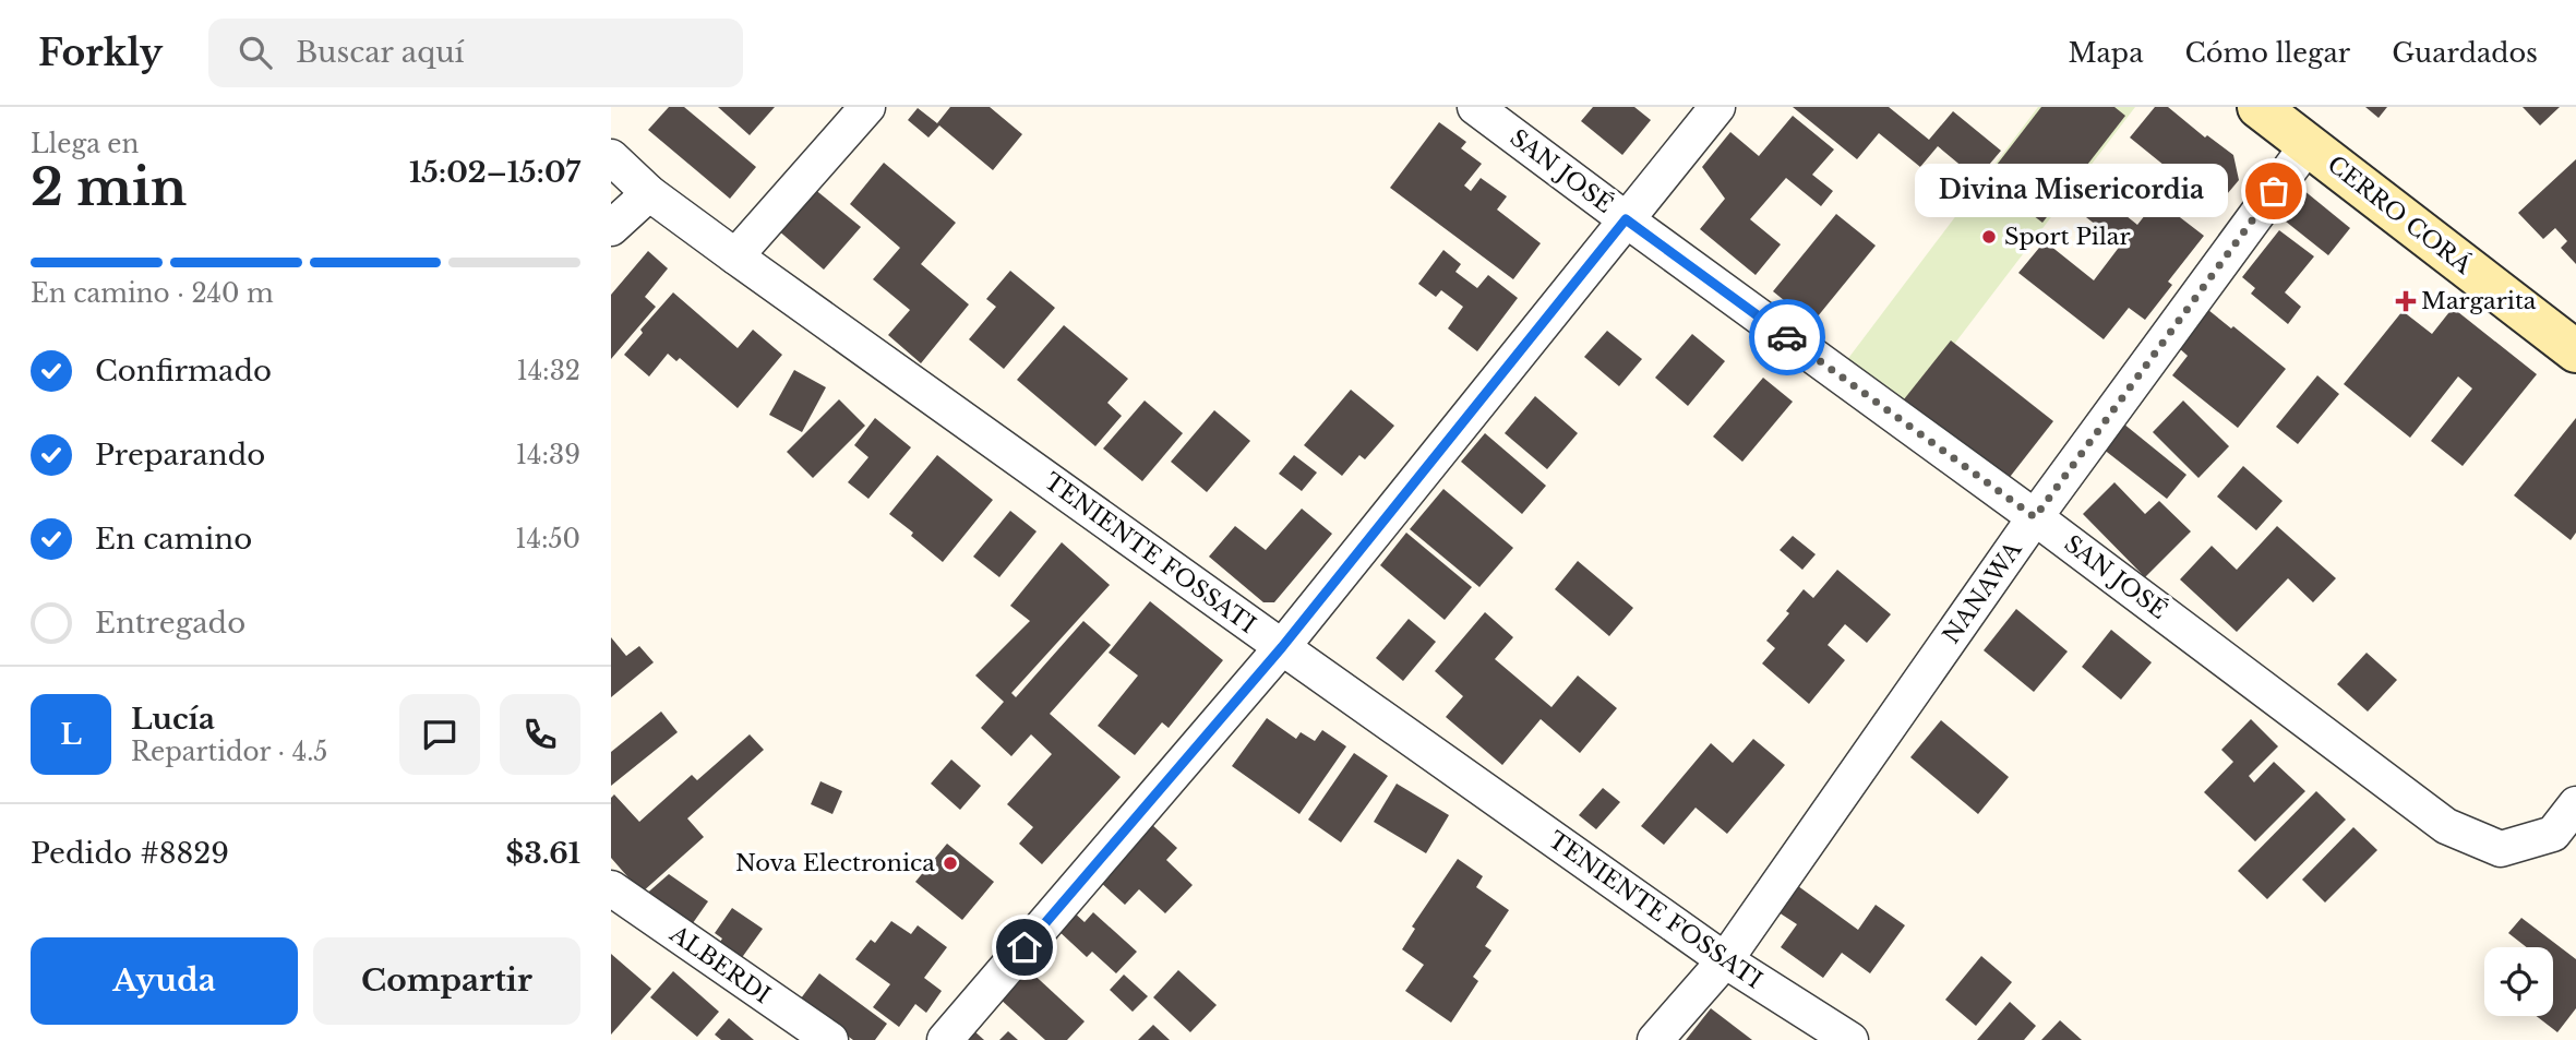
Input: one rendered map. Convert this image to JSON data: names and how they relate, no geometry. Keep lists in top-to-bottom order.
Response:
{
  "streets": {
    "street": [
      "SAN JOSÉ",
      "CERRO CORÁ",
      "TENIENTE FOSSATI",
      "NANAWA",
      "ALBERDI"
    ]
  },
  "crossings": [
    ["SAN JOSÉ", "NANAWA"],
    ["CERRO CORÁ", "NANAWA"],
    ["TENIENTE FOSSATI", "NANAWA"]
  ],
  "places": {
    "other": ["Divina Misericordia", "Sport Pilar", "Nova Electronica"],
    "health": ["Margarita"]
  },
  "page": {
    "header": "Forkly",
    "search": "Buscar aquí",
    "nav": ["Mapa", "Cómo llegar", "Guardados"],
    "heading": ["2 min", "Llega en", "15:02–15:07"],
    "panel": [
      "Lucía",
      "Repartidor · 4.5",
      "Pedido #8829",
      "$3.61"
    ],
    "bubble": "Divina Misericordia",
    "bar": "En camino · 240 m",
    "list": [
      ["Confirmado", "14:32"],
      ["Preparando", "14:39"],
      ["En camino", "14:50"],
      "Entregado"
    ],
    "round": "L",
    "buttons": ["Ayuda", "Compartir"]
  }
}
